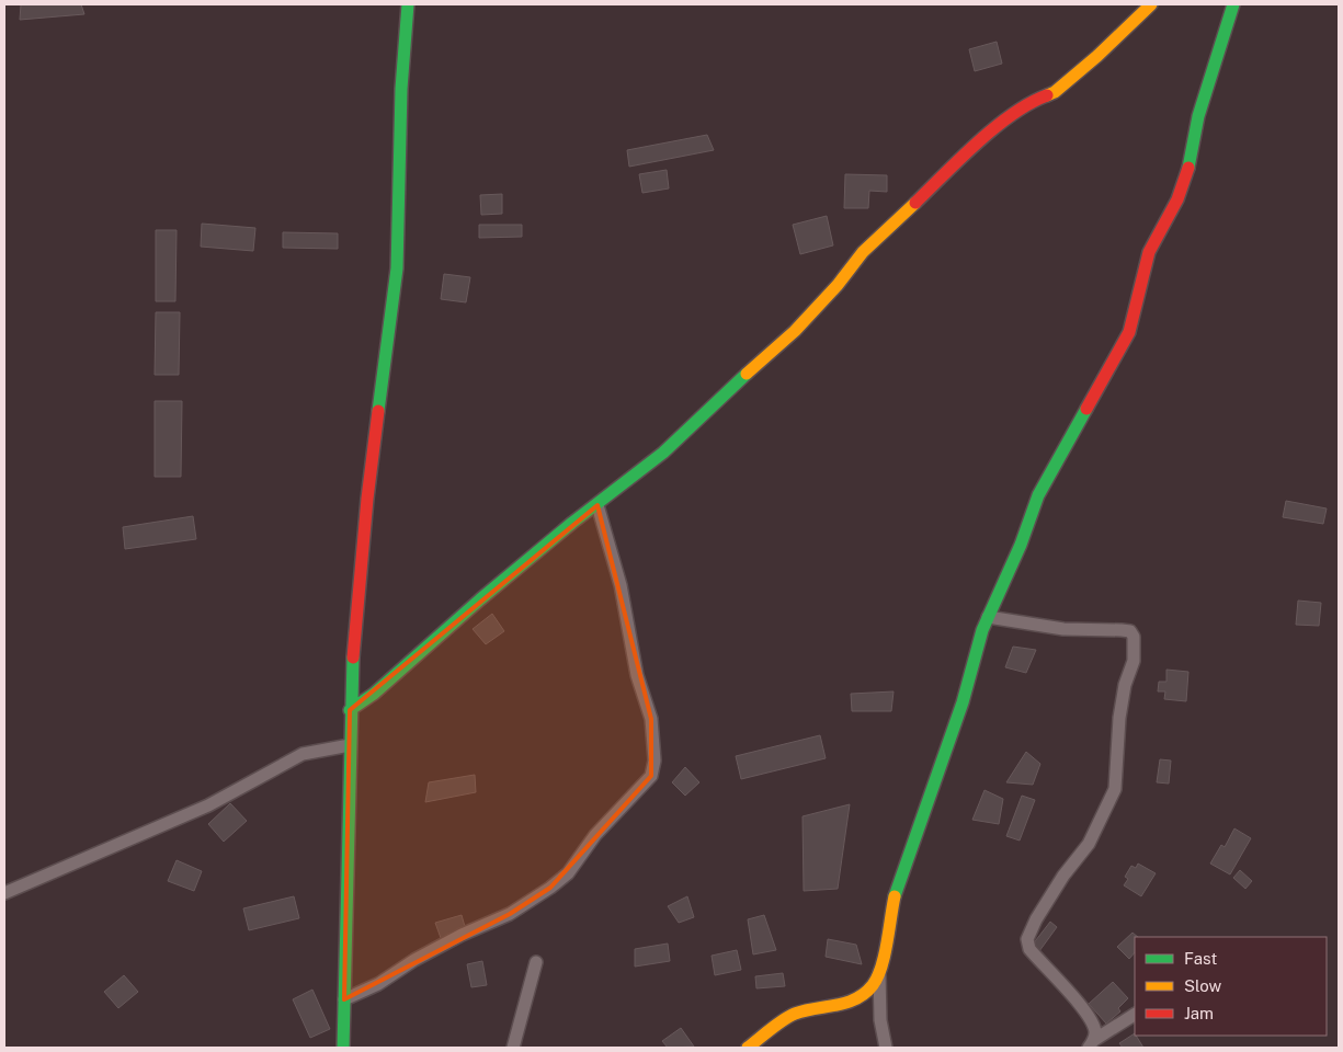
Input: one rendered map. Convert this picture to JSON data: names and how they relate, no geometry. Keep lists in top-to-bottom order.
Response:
{
  "legend": ["Fast", "Slow", "Jam"]
}
